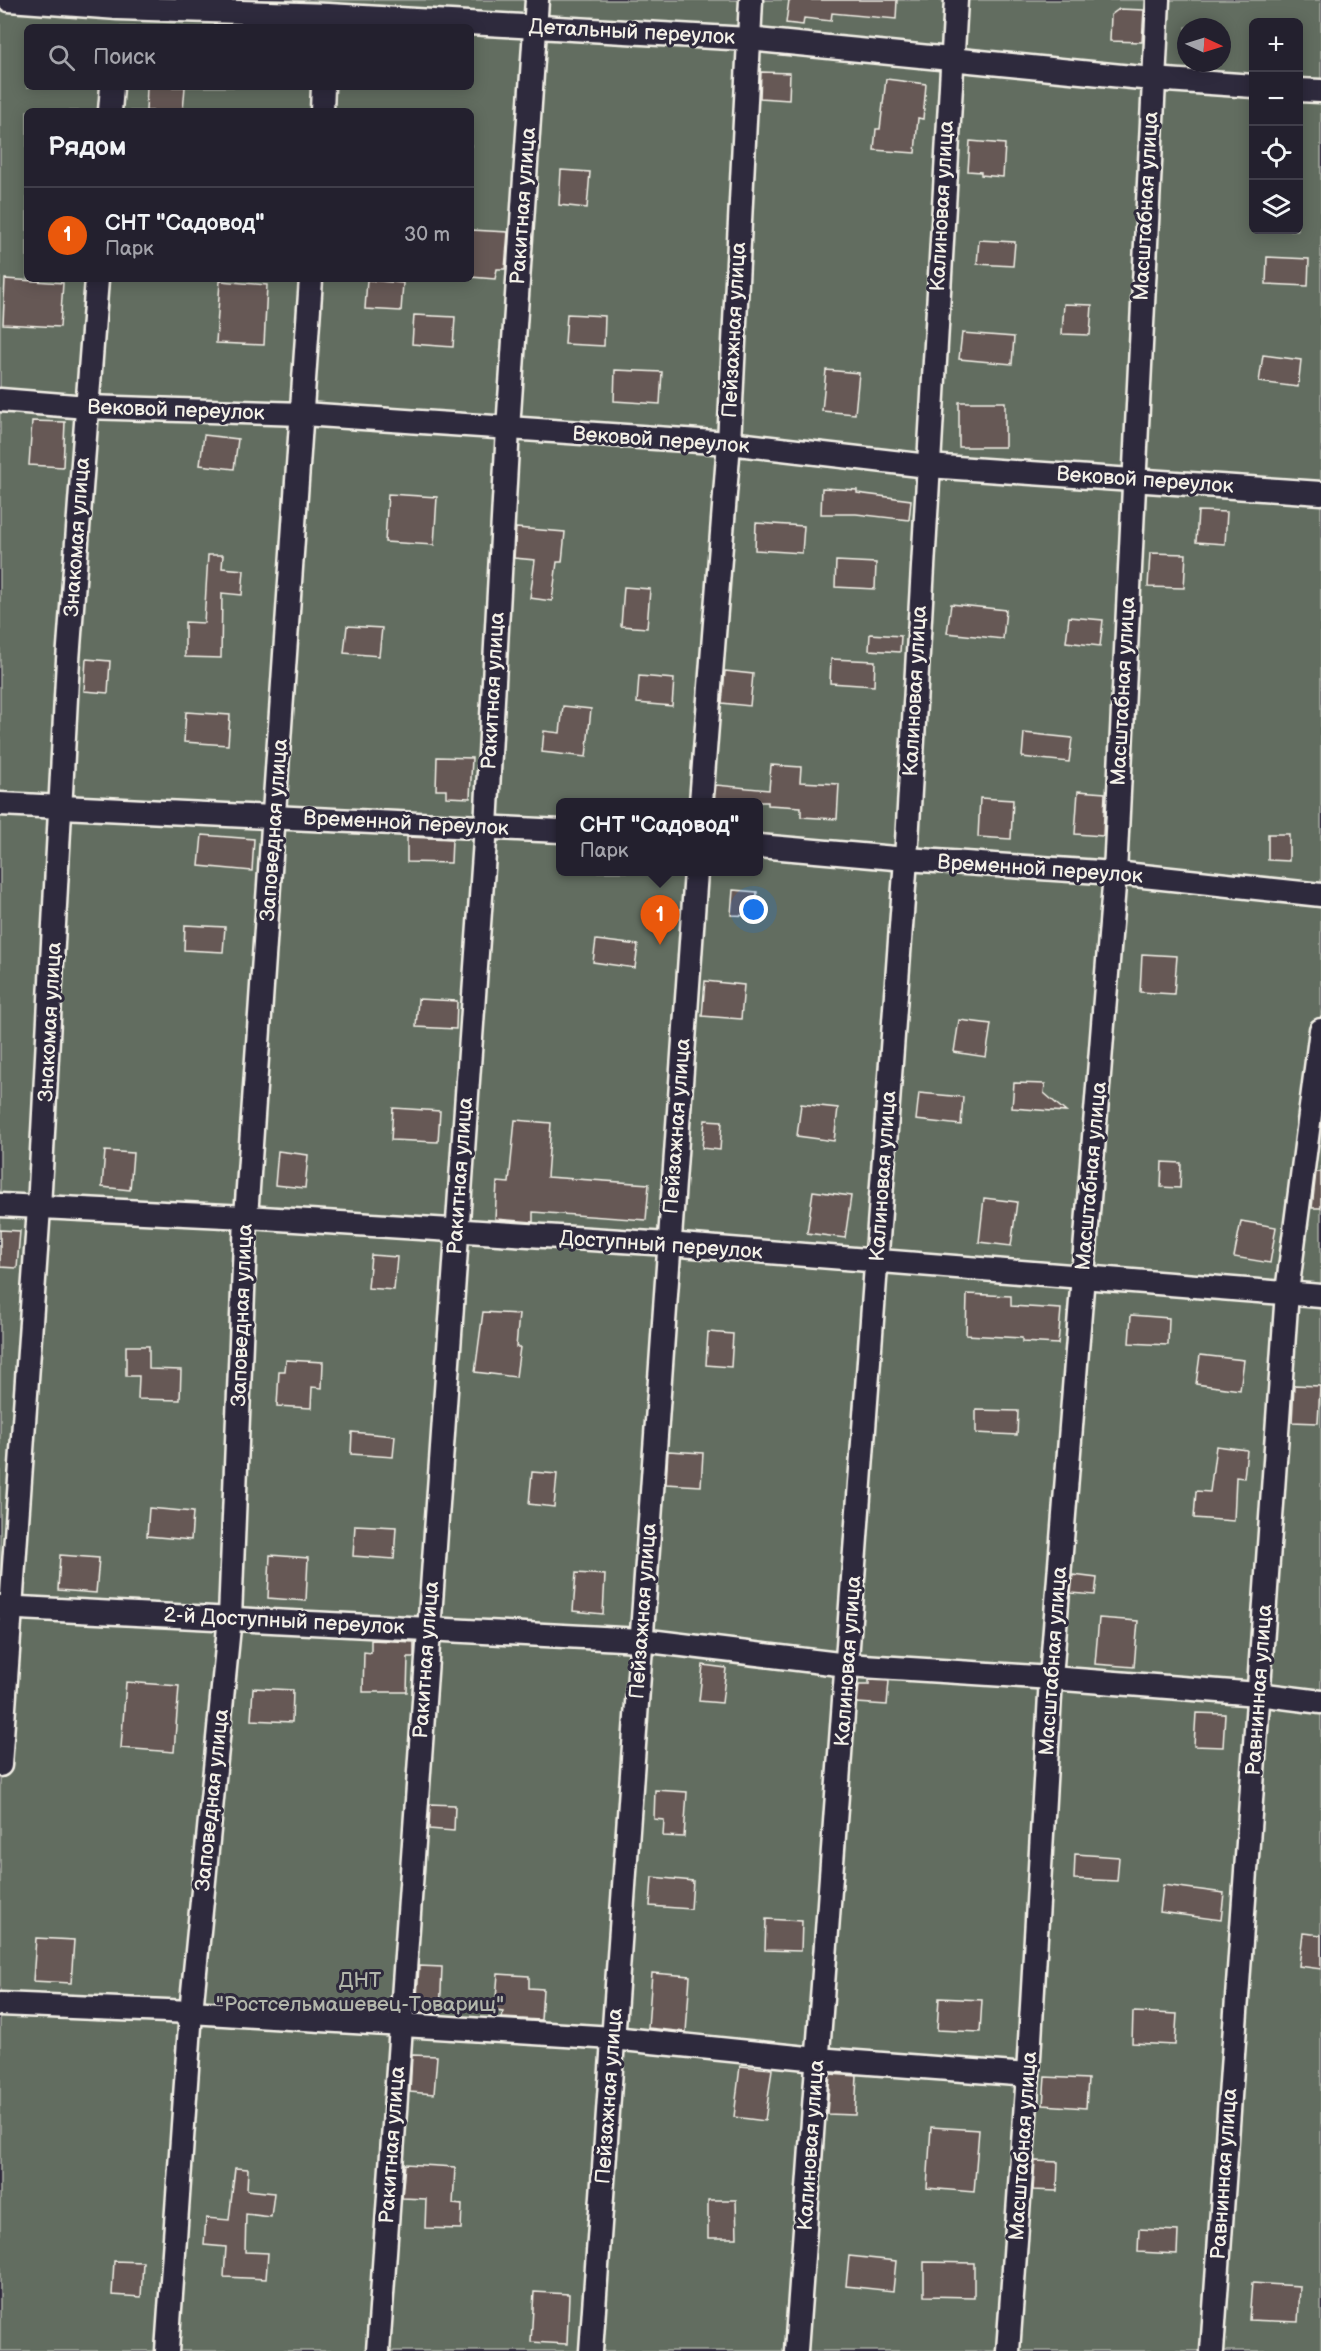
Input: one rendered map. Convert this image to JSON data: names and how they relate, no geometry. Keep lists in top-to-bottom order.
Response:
{
  "streets": {
    "street": [
      "Детальный переулок",
      "Ракитная улица",
      "Калиновая улица",
      "Масштабная улица",
      "Пейзажная улица",
      "Вековой переулок",
      "Знакомая улица",
      "Временной переулок",
      "Заповедная улица",
      "Доступный переулок",
      "2-й Доступный переулок",
      "Равнинная улица"
    ]
  },
  "crossings": [
    ["Детальный переулок", "Ракитная улица"],
    ["Детальный переулок", "Калиновая улица"],
    ["Детальный переулок", "Масштабная улица"],
    ["Детальный переулок", "Пейзажная улица"],
    ["Ракитная улица", "Вековой переулок"],
    ["Ракитная улица", "Временной переулок"],
    ["Ракитная улица", "Доступный переулок"],
    ["Ракитная улица", "2-й Доступный переулок"],
    ["Калиновая улица", "Вековой переулок"],
    ["Калиновая улица", "Временной переулок"],
    ["Калиновая улица", "Доступный переулок"],
    ["Калиновая улица", "2-й Доступный переулок"],
    ["Масштабная улица", "Вековой переулок"],
    ["Масштабная улица", "Временной переулок"],
    ["Масштабная улица", "Доступный переулок"],
    ["Масштабная улица", "2-й Доступный переулок"],
    ["Пейзажная улица", "Вековой переулок"],
    ["Пейзажная улица", "Доступный переулок"],
    ["Пейзажная улица", "2-й Доступный переулок"],
    ["Вековой переулок", "Знакомая улица"],
    ["Вековой переулок", "Заповедная улица"],
    ["Знакомая улица", "Временной переулок"],
    ["Знакомая улица", "Доступный переулок"],
    ["Знакомая улица", "2-й Доступный переулок"],
    ["Временной переулок", "Заповедная улица"],
    ["Заповедная улица", "Доступный переулок"],
    ["Заповедная улица", "2-й Доступный переулок"],
    ["Доступный переулок", "Равнинная улица"],
    ["2-й Доступный переулок", "Равнинная улица"]
  ],
  "parks": ["ДНТ \"Ростсельмашевец-Товарищ\""],
  "north": "right",
  "page": {
    "map_buttons": ["+", "−"],
    "search": "Поиск",
    "heading": "Рядом",
    "list": [
      {
        "mark": "1",
        "name": "СНТ \"Садовод\"",
        "note": "Парк",
        "value": "30 m"
      }
    ],
    "popup": ["СНТ \"Садовод\"", "Парк"],
    "pins": "1"
  }
}
